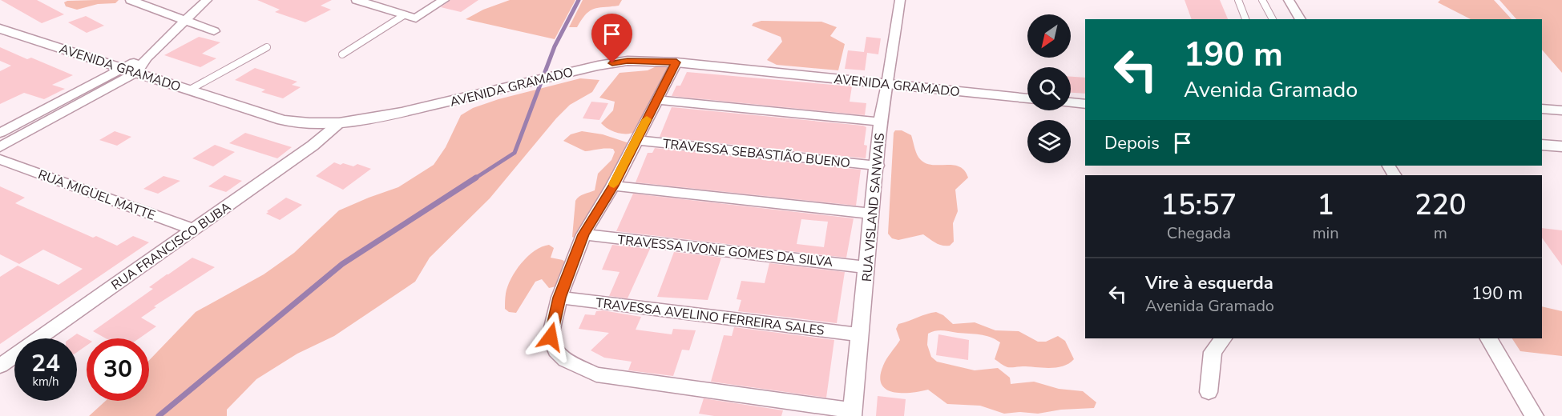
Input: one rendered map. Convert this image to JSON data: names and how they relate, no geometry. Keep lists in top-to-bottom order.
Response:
{
  "streets": {
    "street": [
      "AVENIDA GRAMADO",
      "TRAVESSA SEBASTIÃO BUENO",
      "RUA MIGUEL MATTE",
      "RUA VISLAND SANWAIS",
      "RUA FRANCISCO BUBA",
      "TRAVESSA IVONE GOMES DA SILVA",
      "TRAVESSA AVELINO FERREIRA SALES"
    ]
  },
  "crossings": [
    ["AVENIDA GRAMADO", "RUA VISLAND SANWAIS"],
    ["AVENIDA GRAMADO", "RUA FRANCISCO BUBA"],
    ["TRAVESSA SEBASTIÃO BUENO", "RUA VISLAND SANWAIS"],
    ["RUA MIGUEL MATTE", "RUA FRANCISCO BUBA"],
    ["RUA VISLAND SANWAIS", "TRAVESSA IVONE GOMES DA SILVA"],
    ["RUA VISLAND SANWAIS", "TRAVESSA AVELINO FERREIRA SALES"]
  ],
  "north": "bottom left",
  "page": {
    "turn": ["190 m", "Avenida Gramado"],
    "then": "Depois",
    "eta": [
      "15:57",
      "Chegada",
      "1",
      "min",
      "220",
      "m"
    ],
    "list": [
      {
        "name": "Vire à esquerda",
        "note": "Avenida Gramado",
        "value": "190 m"
      }
    ],
    "speed": "24 km/h",
    "limit": "30"
  }
}
